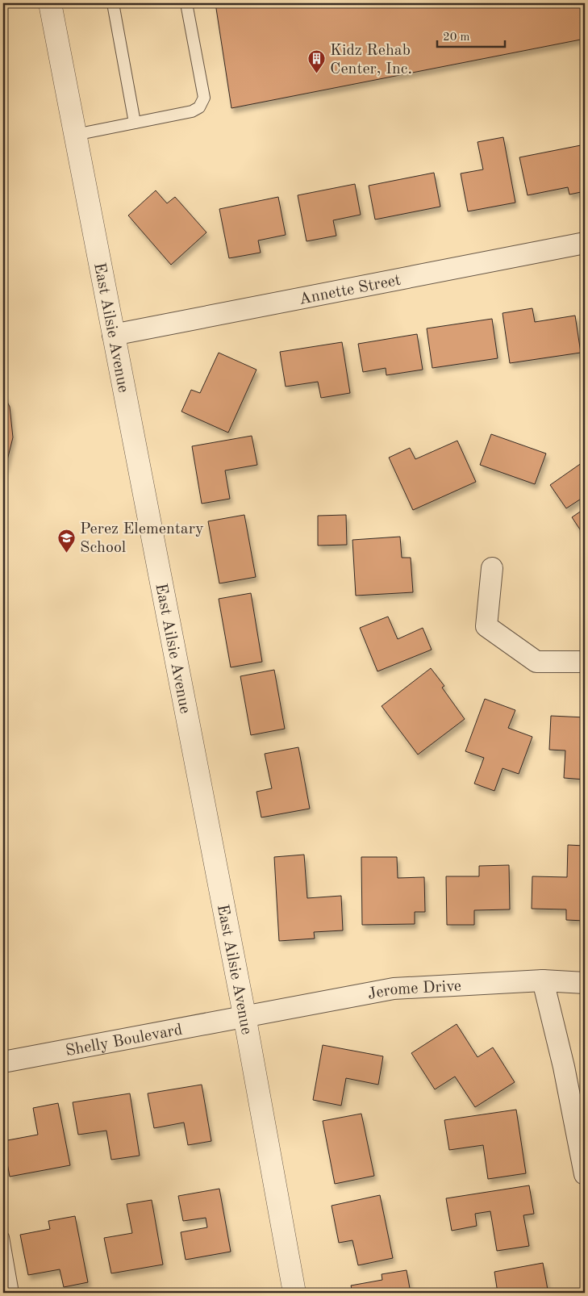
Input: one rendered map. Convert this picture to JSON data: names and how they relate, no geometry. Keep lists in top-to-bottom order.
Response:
{
  "streets": {
    "street": [
      "Annette Street",
      "East Ailsie Avenue",
      "Jerome Drive",
      "Shelly Boulevard"
    ]
  },
  "crossings": [
    ["Annette Street", "East Ailsie Avenue"],
    ["East Ailsie Avenue", "Jerome Drive"],
    ["East Ailsie Avenue", "Shelly Boulevard"],
    ["Jerome Drive", "Shelly Boulevard"]
  ],
  "places": {
    "building": ["Kidz Rehab Center, Inc."],
    "school or university": ["Perez Elementary School"]
  },
  "scale_bar": "20 m"
}
